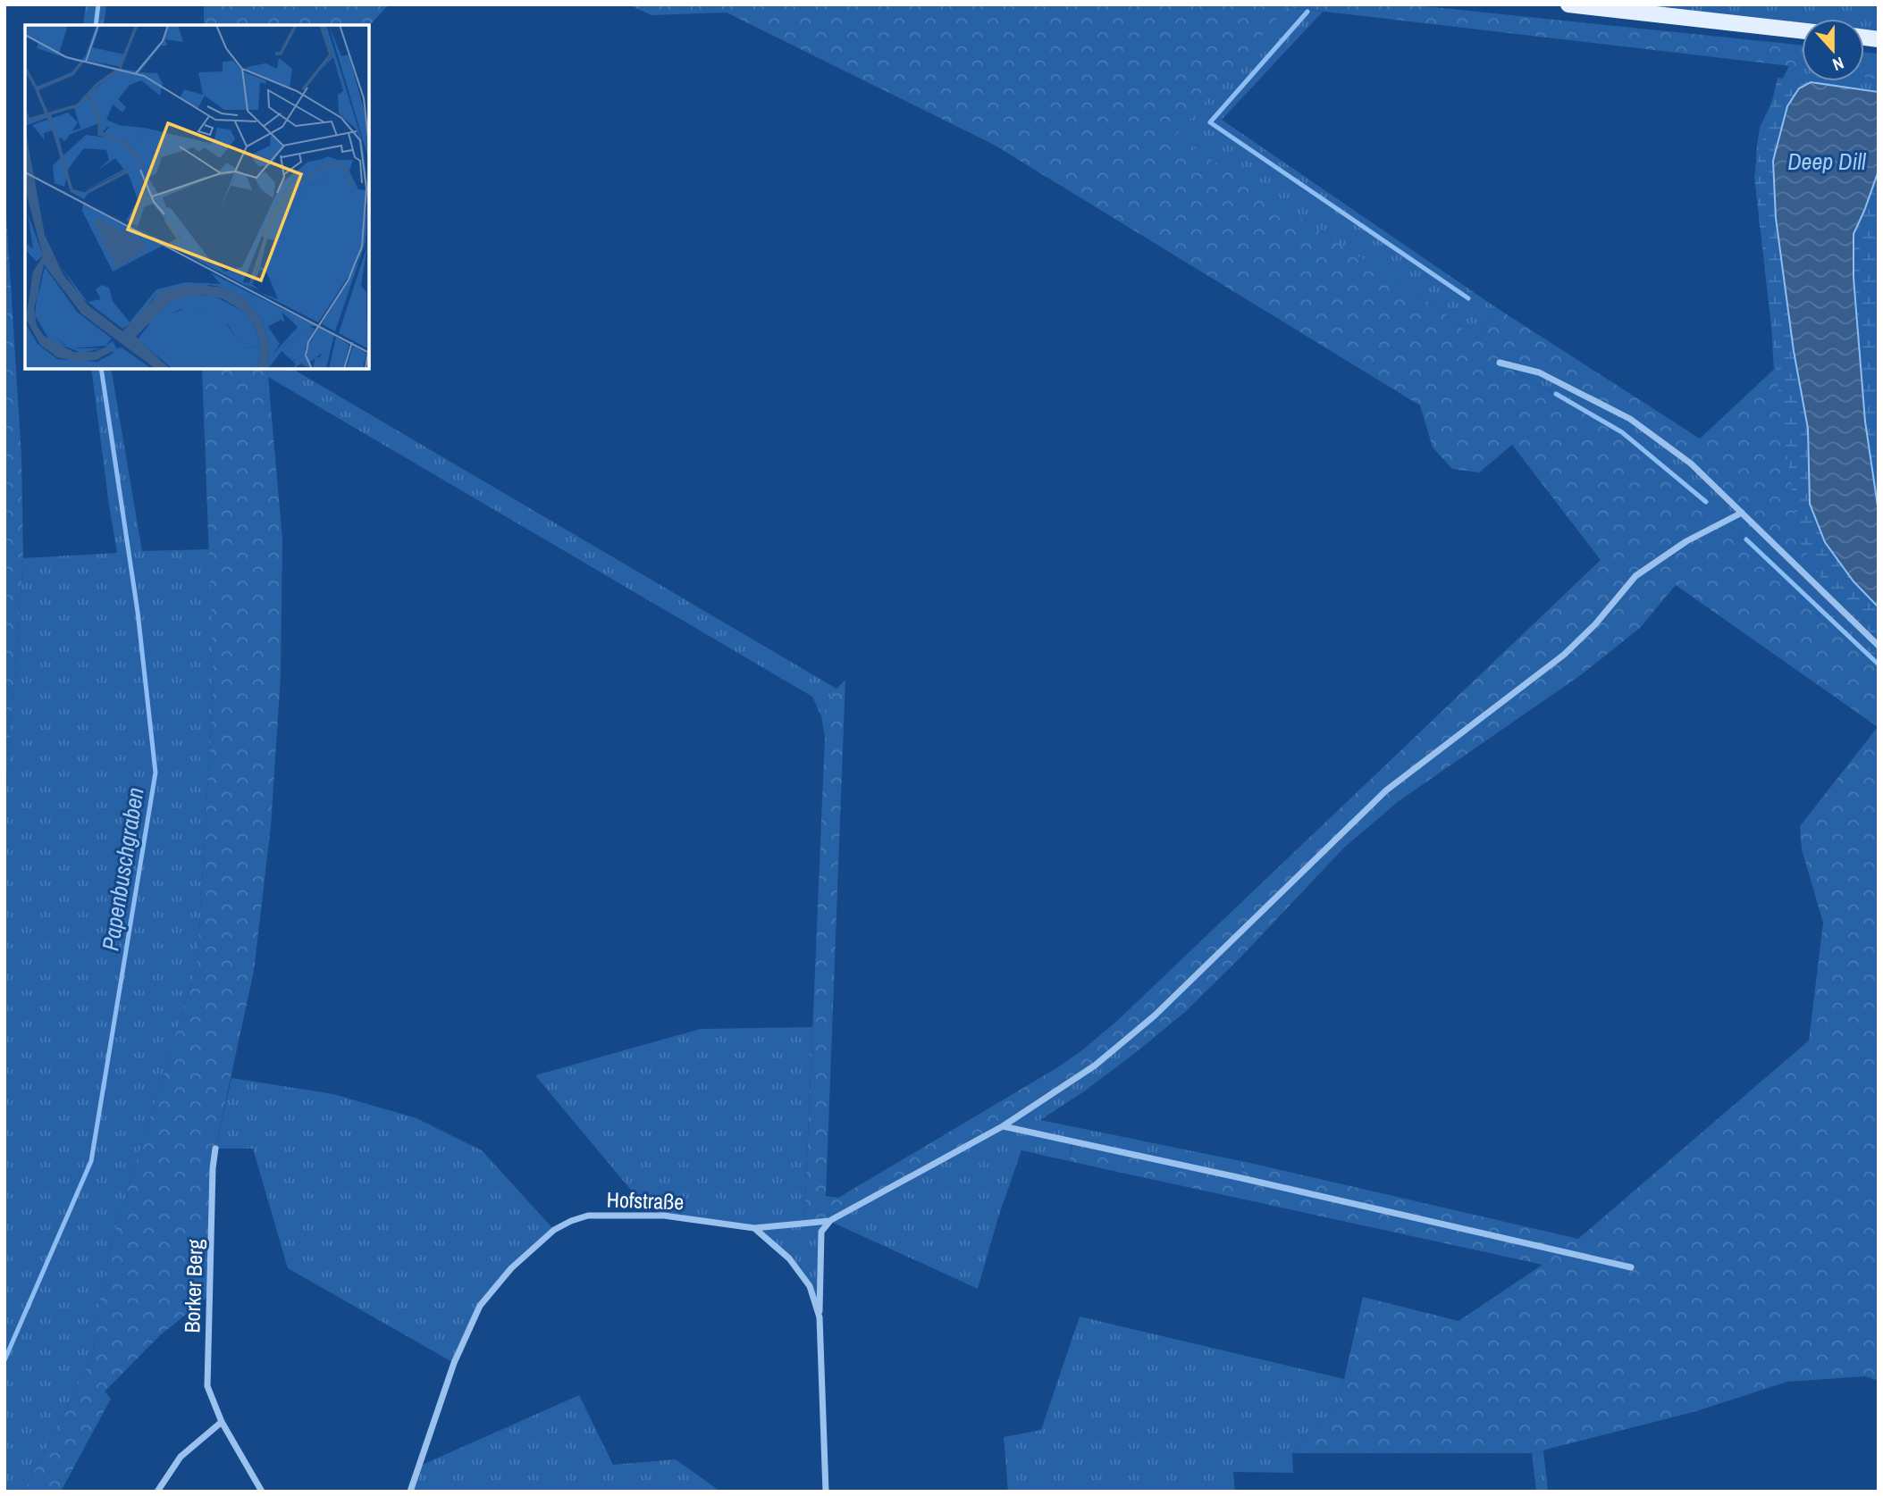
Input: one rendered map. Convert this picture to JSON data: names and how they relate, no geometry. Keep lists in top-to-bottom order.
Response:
{
  "streets": {
    "street": ["Hofstraße", "Borker Berg"]
  },
  "water": ["Deep Dill", "Papenbuschgraben"],
  "north": "bottom"
}
